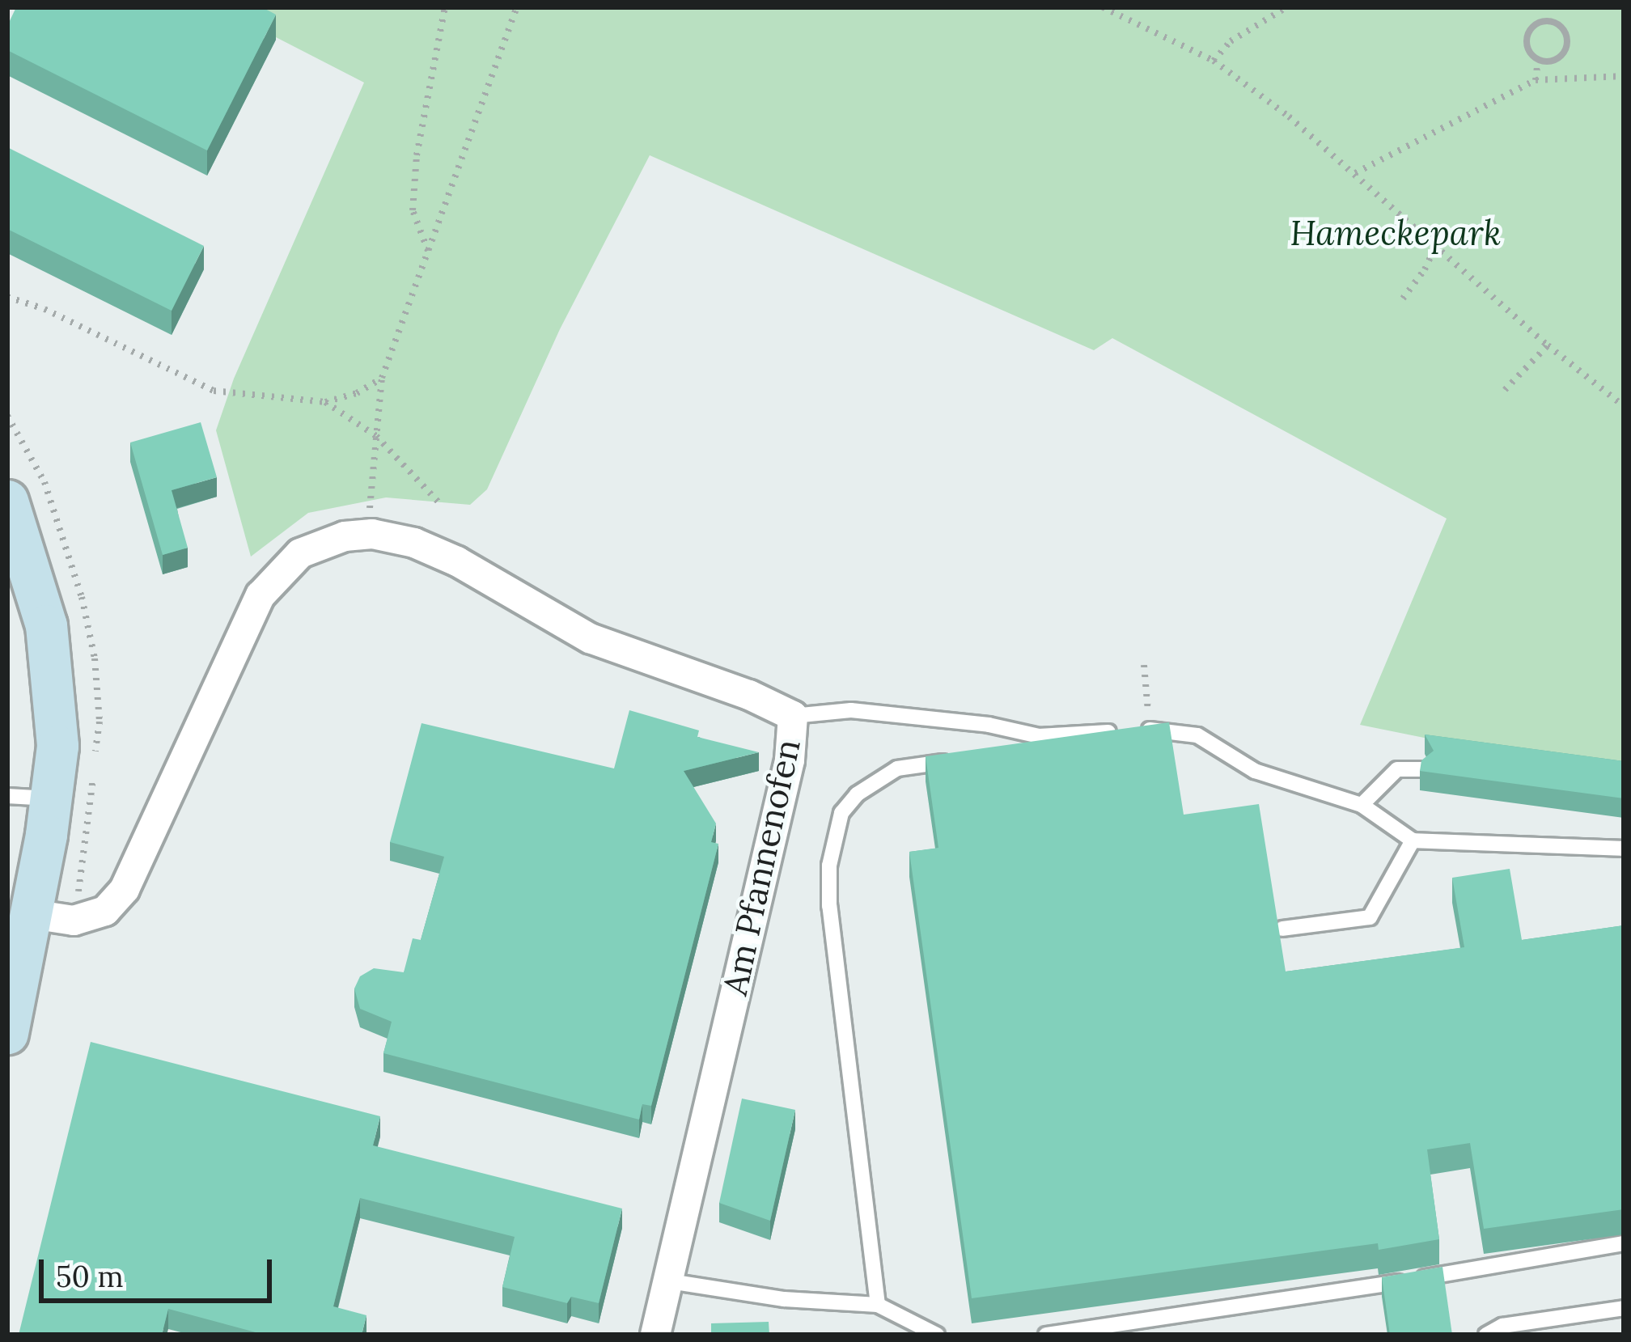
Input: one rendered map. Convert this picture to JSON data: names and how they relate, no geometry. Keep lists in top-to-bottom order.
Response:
{
  "streets": {
    "street": ["Am Pfannenofen"]
  },
  "parks": ["Hameckepark"],
  "scale_bar": "50 m"
}
